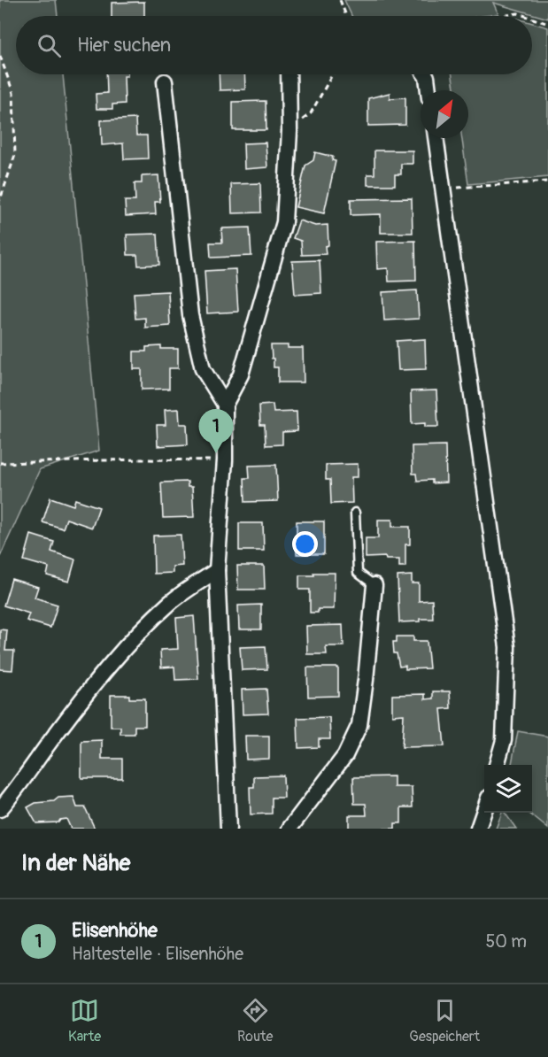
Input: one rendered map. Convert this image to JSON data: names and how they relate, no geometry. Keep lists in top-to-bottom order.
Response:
{
  "north": "top right",
  "page": {
    "search": "Hier suchen",
    "pins": "1",
    "heading": "In der Nähe",
    "list": [
      {
        "mark": "1",
        "name": "Elisenhöhe",
        "note": "Haltestelle · Elisenhöhe",
        "value": "50 m"
      }
    ],
    "nav": ["Karte", "Route", "Gespeichert"]
  }
}
